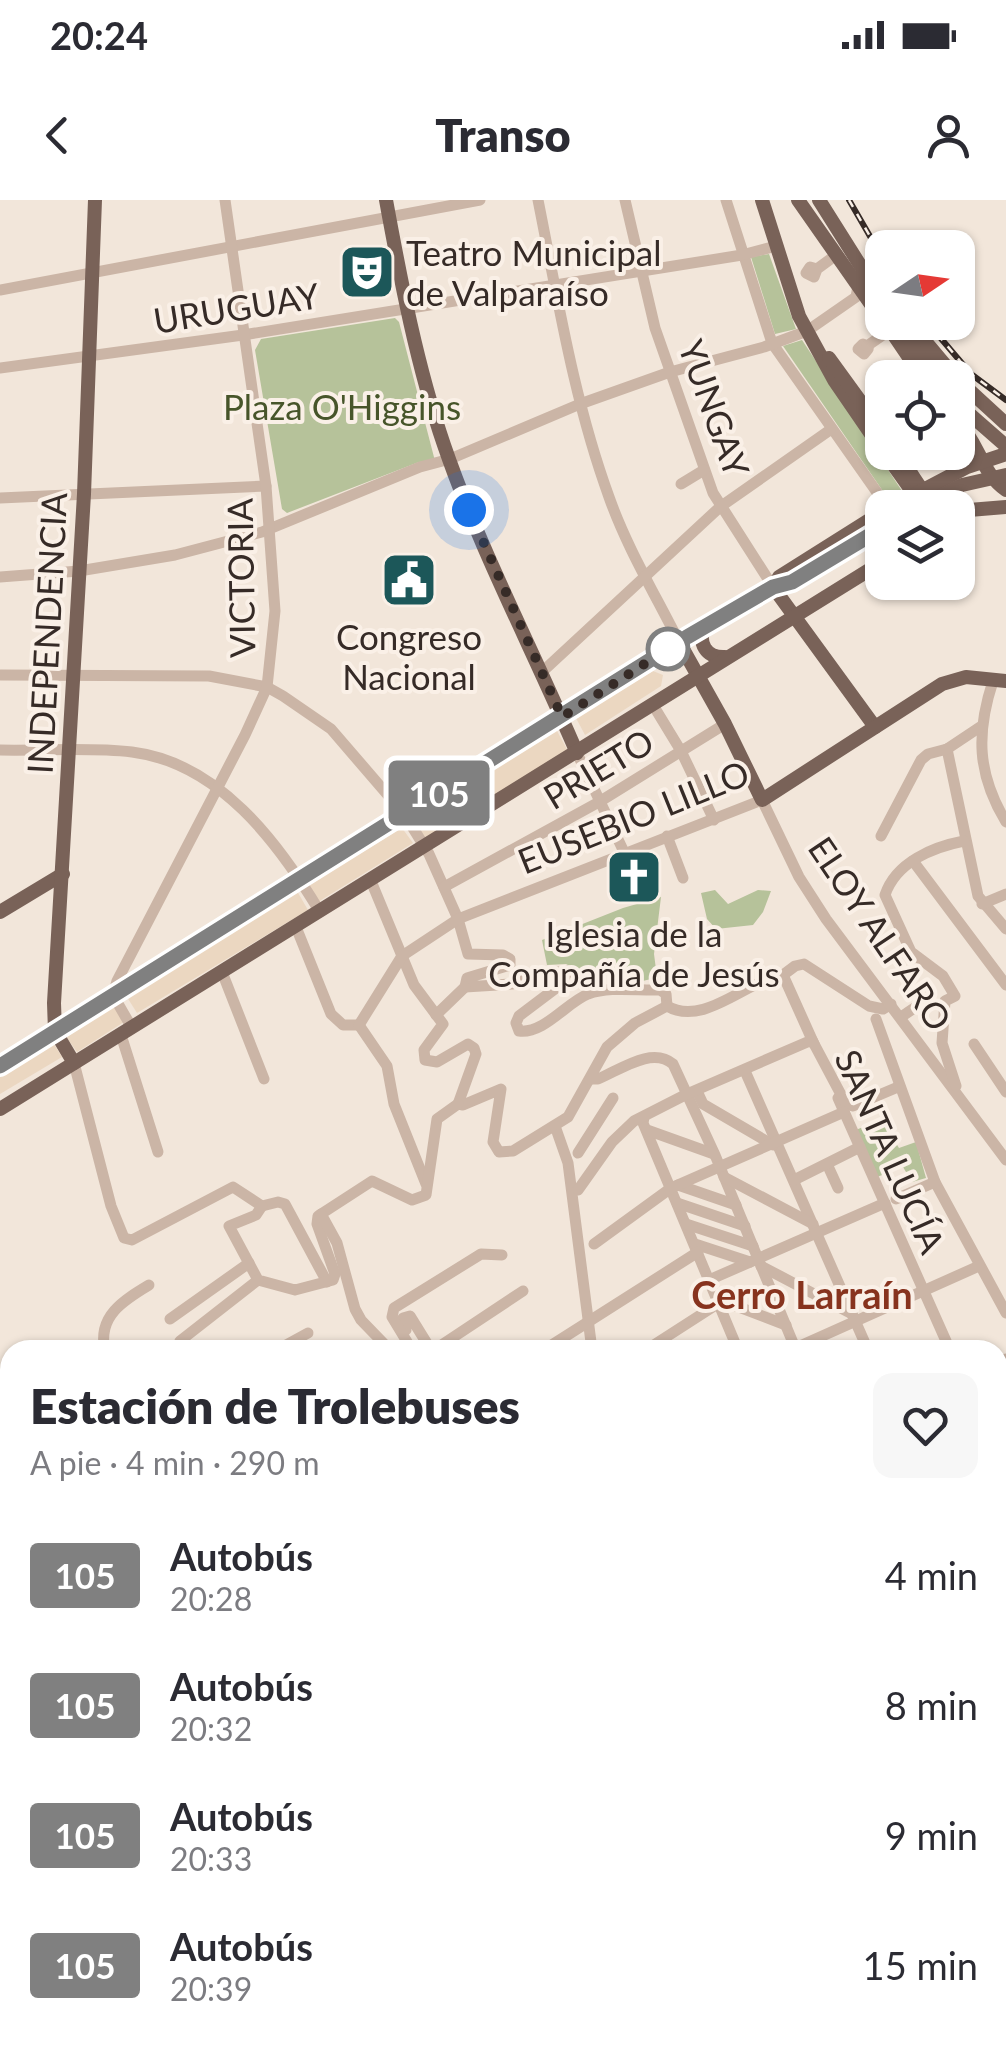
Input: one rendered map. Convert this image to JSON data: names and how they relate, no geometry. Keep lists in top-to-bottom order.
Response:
{
  "streets": {
    "main road": [
      "YUNGAY",
      "INDEPENDENCIA",
      "EUSEBIO LILLO",
      "ELOY ALFARO"
    ],
    "street": [
      "URUGUAY",
      "VICTORIA",
      "PRIETO",
      "SANTA LUCÍA"
    ]
  },
  "crossings": [
    ["URUGUAY", "YUNGAY"],
    ["URUGUAY", "VICTORIA"],
    ["URUGUAY", "INDEPENDENCIA"],
    ["YUNGAY", "EUSEBIO LILLO"],
    ["PRIETO", "ELOY ALFARO"],
    ["EUSEBIO LILLO", "ELOY ALFARO"]
  ],
  "districts": ["Cerro Larraín"],
  "parks": ["Plaza O'Higgins"],
  "places": {
    "theatre": ["Teatro Municipal de Valparaíso"],
    "public building": ["Congreso Nacional"],
    "church": ["Iglesia de la Compañía de Jesús"]
  },
  "lines": ["bus line 105"],
  "north": "right",
  "page": {
    "status": "20:24",
    "header": "Transo",
    "on_map": "105",
    "heading": ["Estación de Trolebuses", "A pie · 4 min · 290 m"],
    "list": [
      {
        "mark": "105",
        "name": "Autobús",
        "note": "20:28",
        "value": "4 min"
      },
      {
        "mark": "105",
        "name": "Autobús",
        "note": "20:32",
        "value": "8 min"
      },
      {
        "mark": "105",
        "name": "Autobús",
        "note": "20:33",
        "value": "9 min"
      },
      {
        "mark": "105",
        "name": "Autobús",
        "note": "20:39",
        "value": "15 min"
      }
    ]
  }
}
